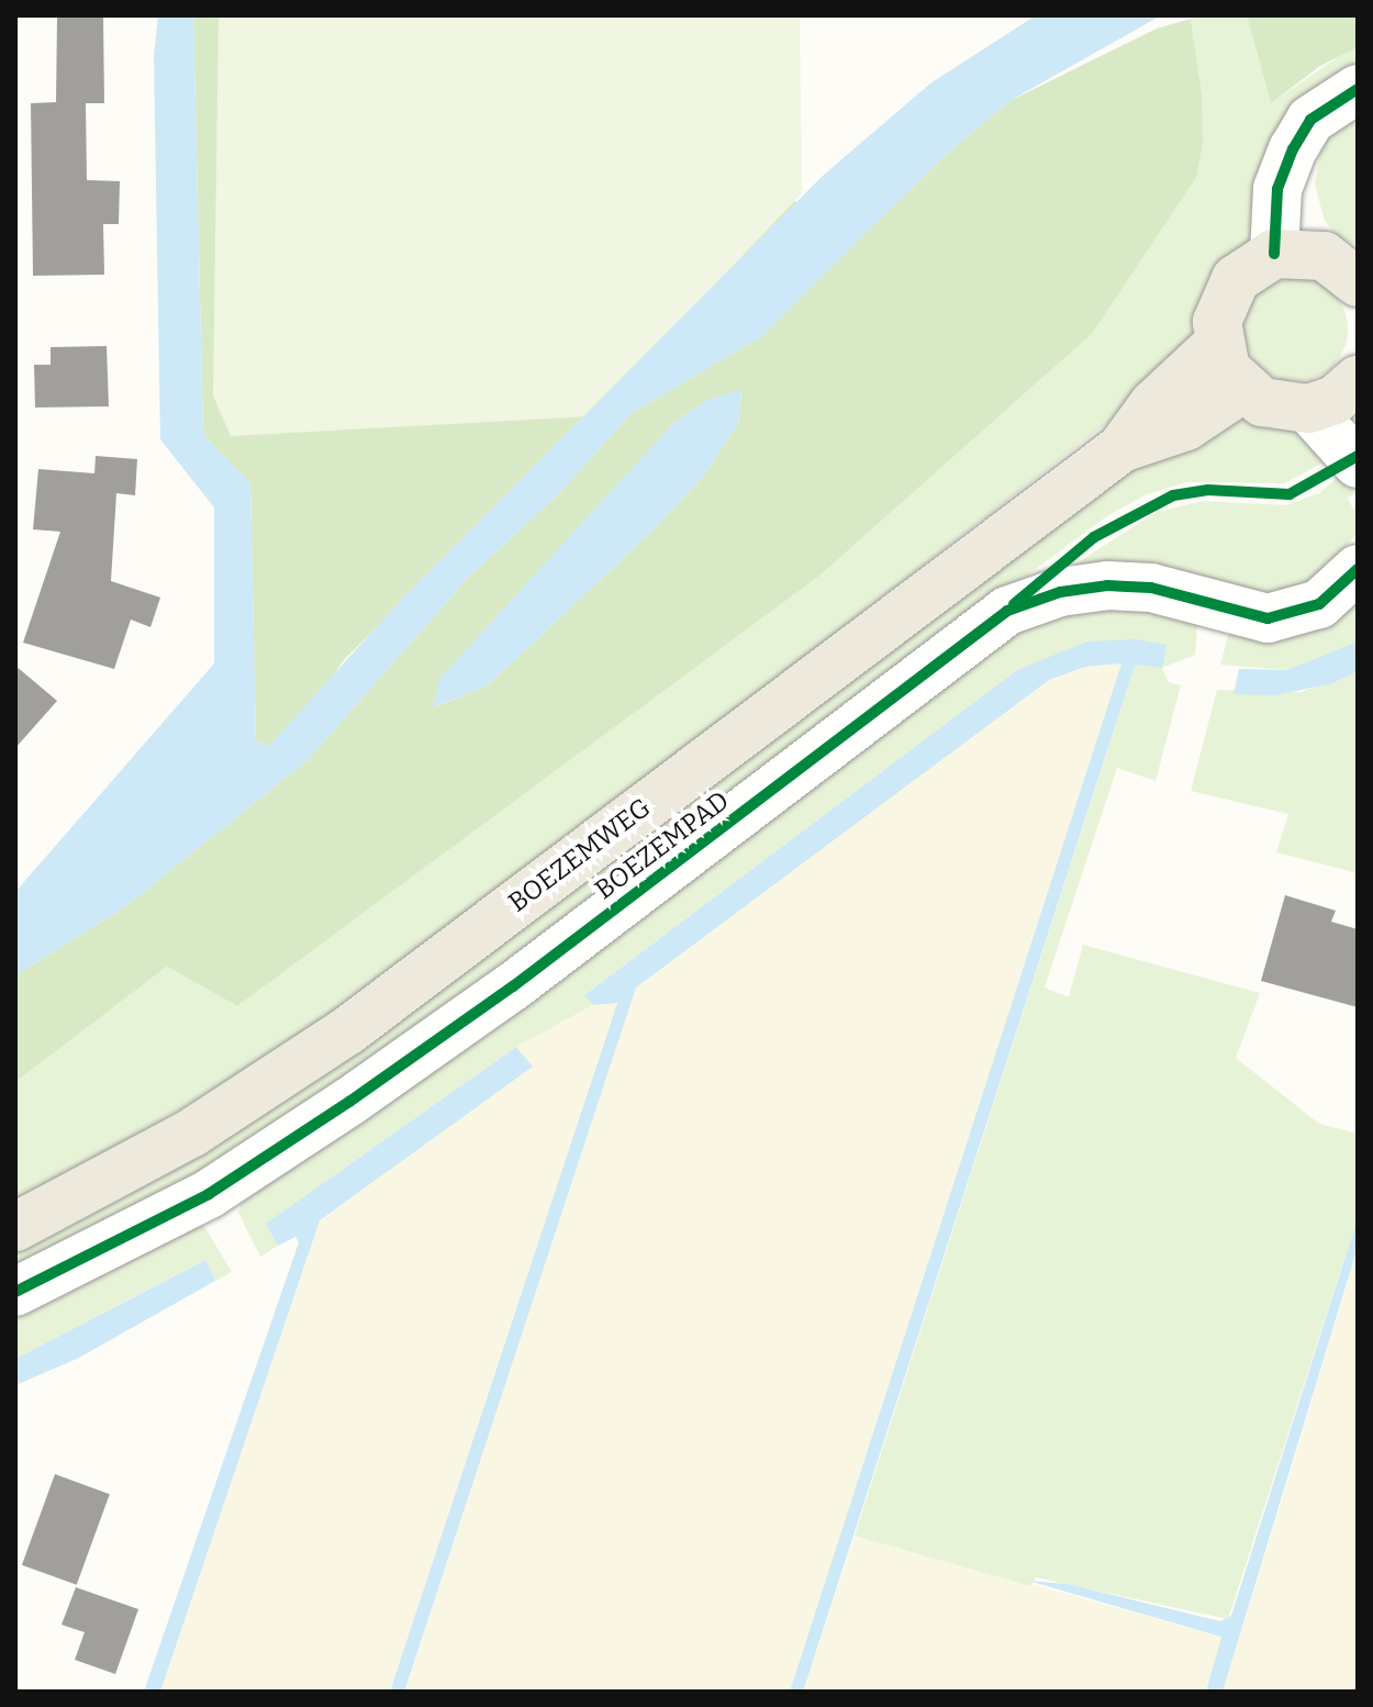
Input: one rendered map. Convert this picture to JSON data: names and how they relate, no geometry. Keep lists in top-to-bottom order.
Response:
{
  "streets": {
    "main road": ["BOEZEMWEG"],
    "street": ["BOEZEMPAD"]
  }
}
